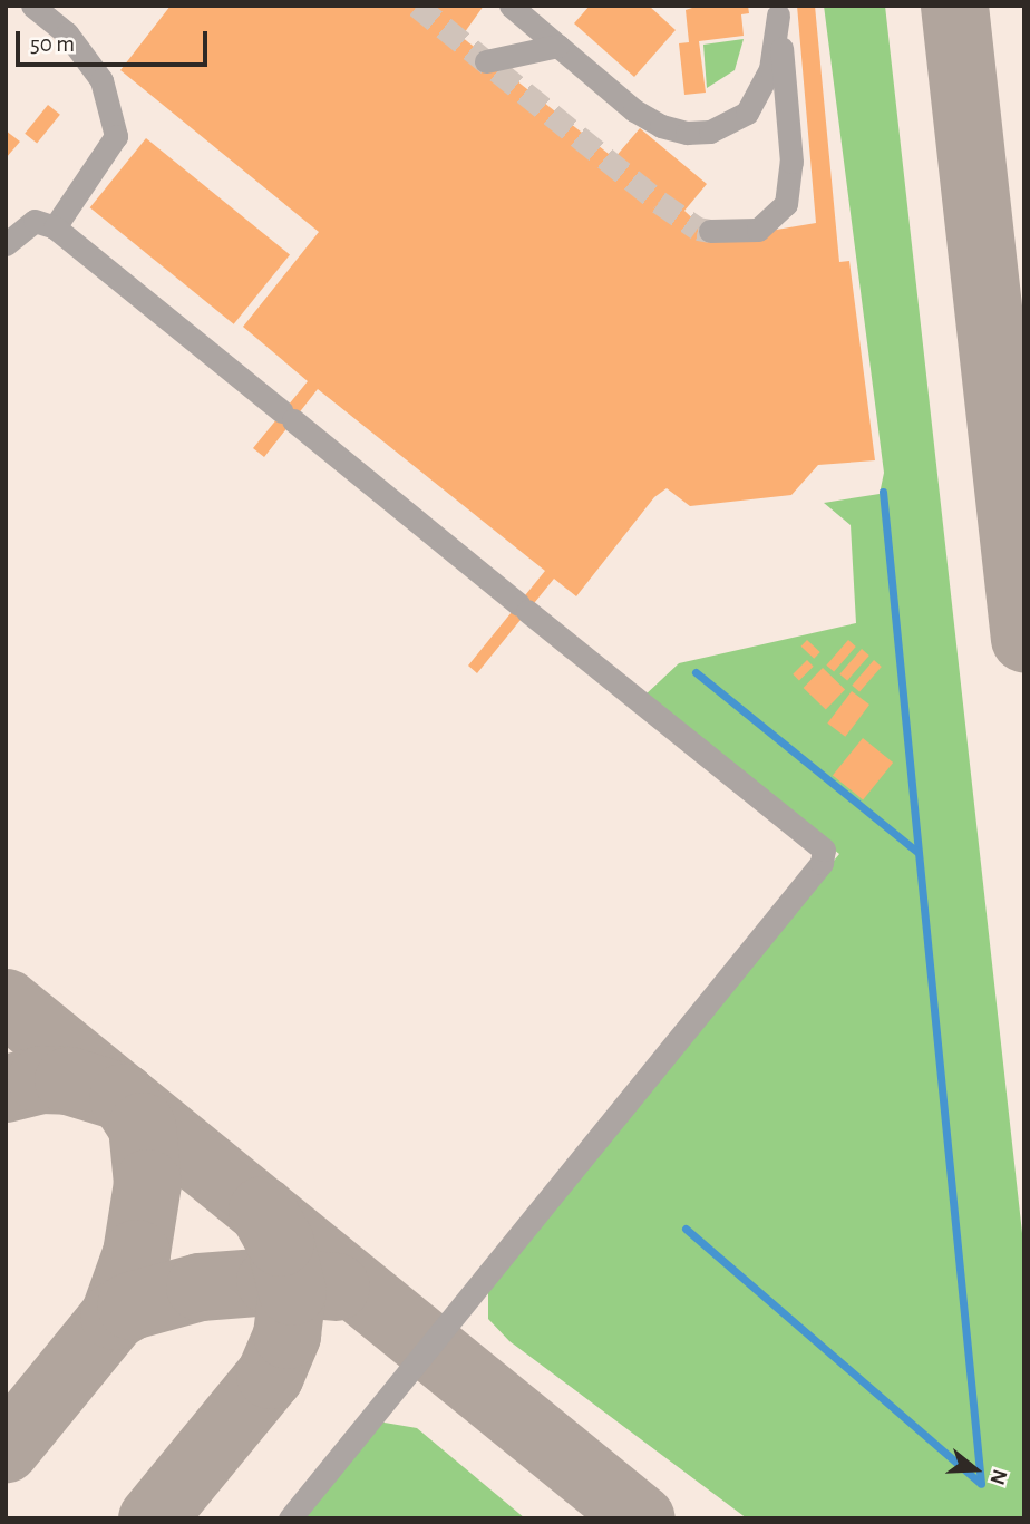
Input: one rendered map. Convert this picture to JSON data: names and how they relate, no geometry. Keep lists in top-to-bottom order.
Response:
{
  "scale_bar": "50 m",
  "north": "right"
}
